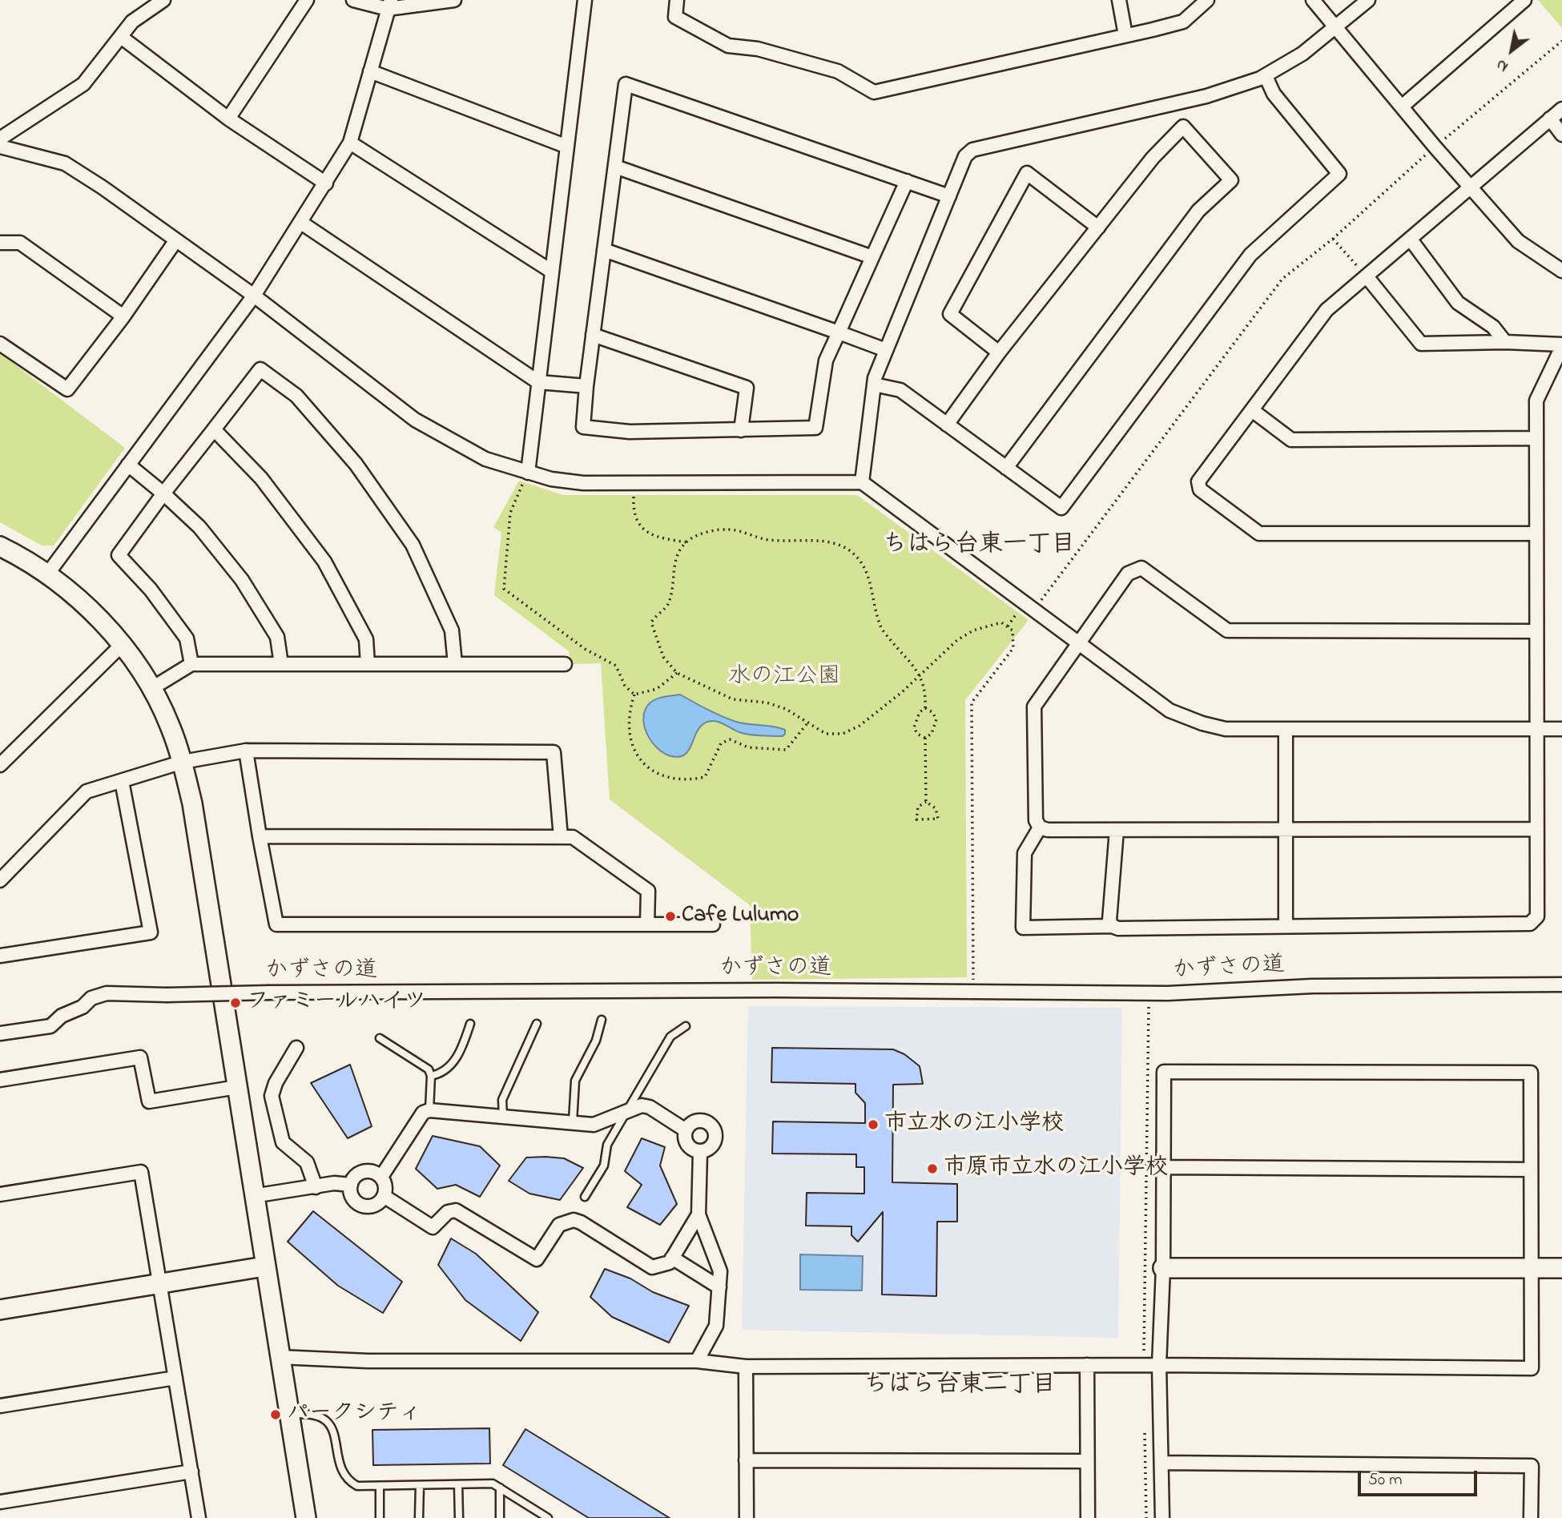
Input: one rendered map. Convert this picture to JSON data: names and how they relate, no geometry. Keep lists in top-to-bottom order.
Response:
{
  "streets": {
    "street": ["かずさの道"]
  },
  "districts": ["ちはら台東一丁目", "ちはら台東二丁目"],
  "parks": ["水の江公園"],
  "places": [
    "Cafe Lulumo",
    "ファミールハイツ",
    "市立水の江小学校",
    "市原市立水の江小学校",
    "パークシティ"
  ],
  "scale_bar": "50 m",
  "north": "bottom left"
}
